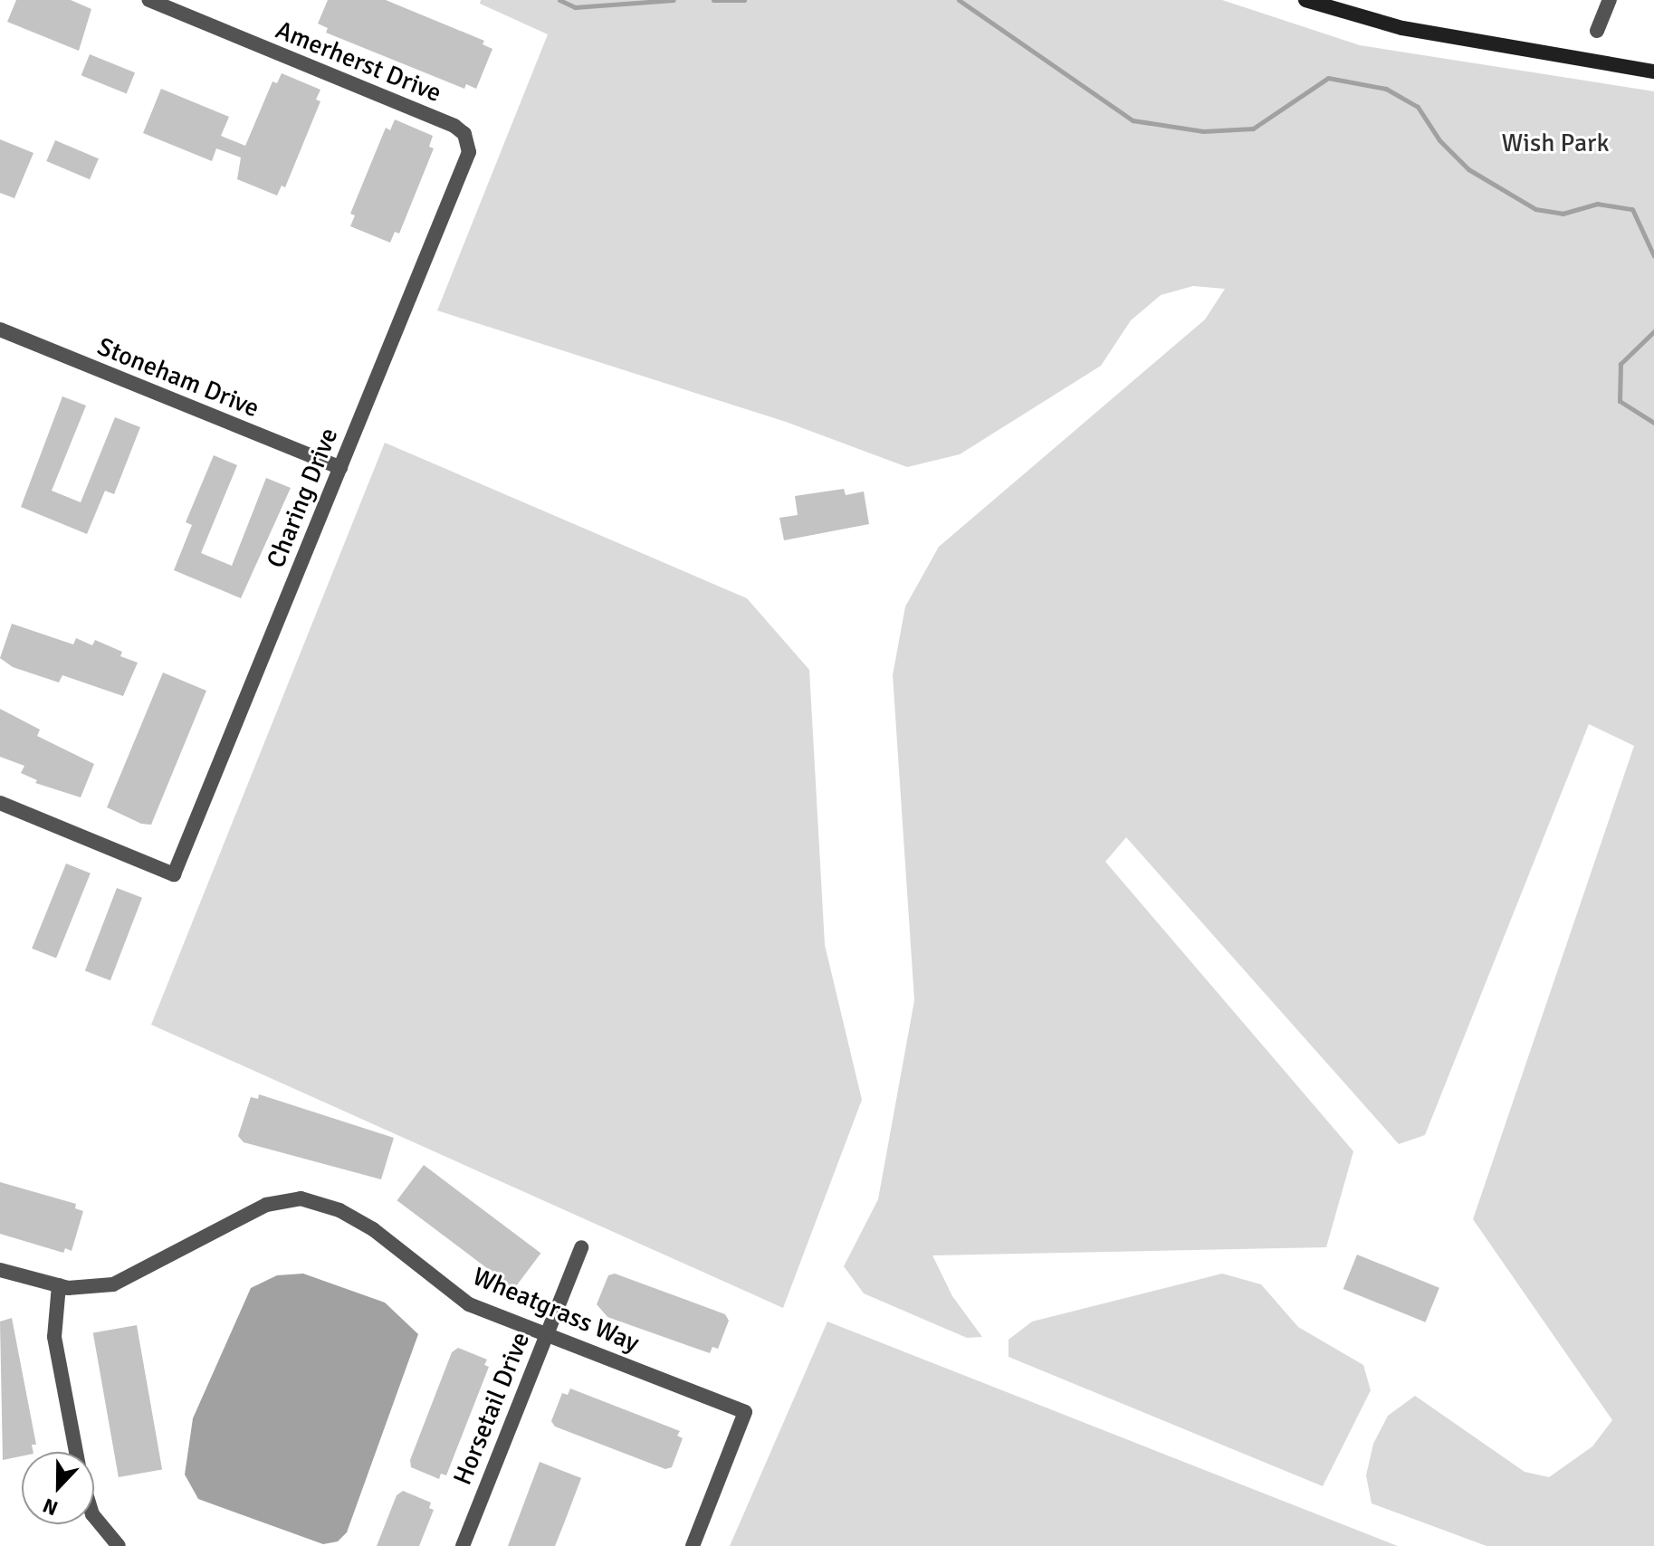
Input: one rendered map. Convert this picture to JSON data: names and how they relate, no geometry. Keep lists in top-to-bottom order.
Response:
{
  "streets": {
    "street": [
      "Amerherst Drive",
      "Stoneham Drive",
      "Charing Drive",
      "Wheatgrass Way",
      "Horsetail Drive"
    ]
  },
  "crossings": [
    ["Amerherst Drive", "Charing Drive"],
    ["Stoneham Drive", "Charing Drive"],
    ["Wheatgrass Way", "Horsetail Drive"]
  ],
  "parks": ["Wish Park"],
  "north": "bottom"
}
